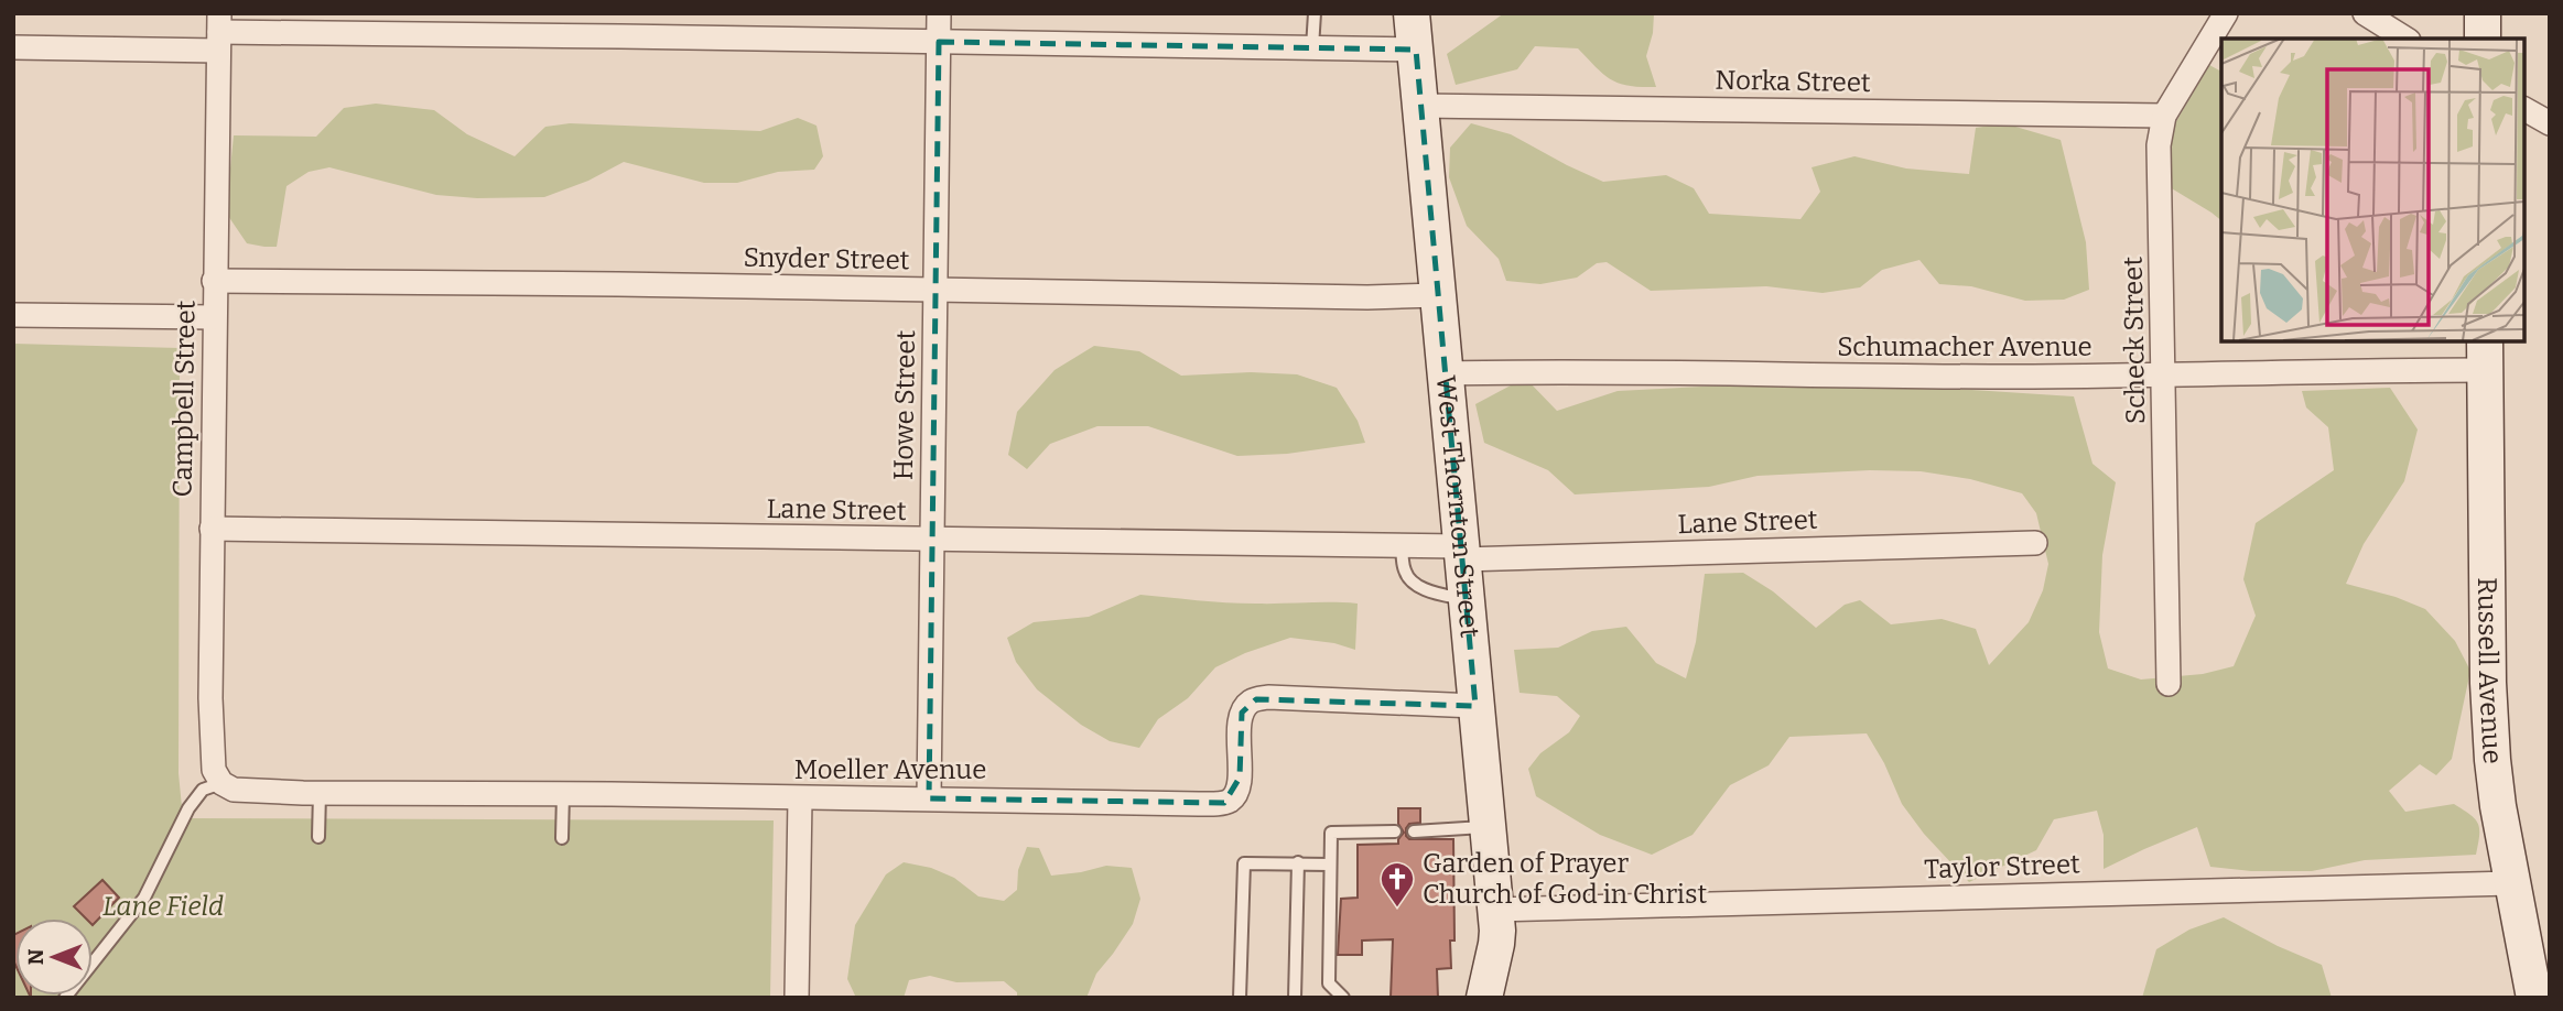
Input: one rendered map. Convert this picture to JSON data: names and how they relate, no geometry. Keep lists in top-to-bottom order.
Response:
{
  "streets": {
    "main road": ["West Thornton Street", "Russell Avenue"],
    "street": [
      "Norka Street",
      "Snyder Street",
      "Scheck Street",
      "Schumacher Avenue",
      "Campbell Street",
      "Howe Street",
      "Lane Street",
      "Moeller Avenue",
      "Taylor Street"
    ]
  },
  "crossings": [
    ["Norka Street", "Scheck Street"],
    ["Norka Street", "West Thornton Street"],
    ["Snyder Street", "Campbell Street"],
    ["Snyder Street", "Howe Street"],
    ["Snyder Street", "West Thornton Street"],
    ["Scheck Street", "Schumacher Avenue"],
    ["Schumacher Avenue", "West Thornton Street"],
    ["Schumacher Avenue", "Russell Avenue"],
    ["Campbell Street", "Lane Street"],
    ["Campbell Street", "Moeller Avenue"],
    ["Howe Street", "Lane Street"],
    ["Howe Street", "Moeller Avenue"],
    ["West Thornton Street", "Lane Street"],
    ["West Thornton Street", "Moeller Avenue"],
    ["West Thornton Street", "Taylor Street"],
    ["Russell Avenue", "Taylor Street"]
  ],
  "parks": ["Lane Field"],
  "places": {
    "church": ["Garden of Prayer Church of God in Christ"]
  },
  "north": "left"
}
